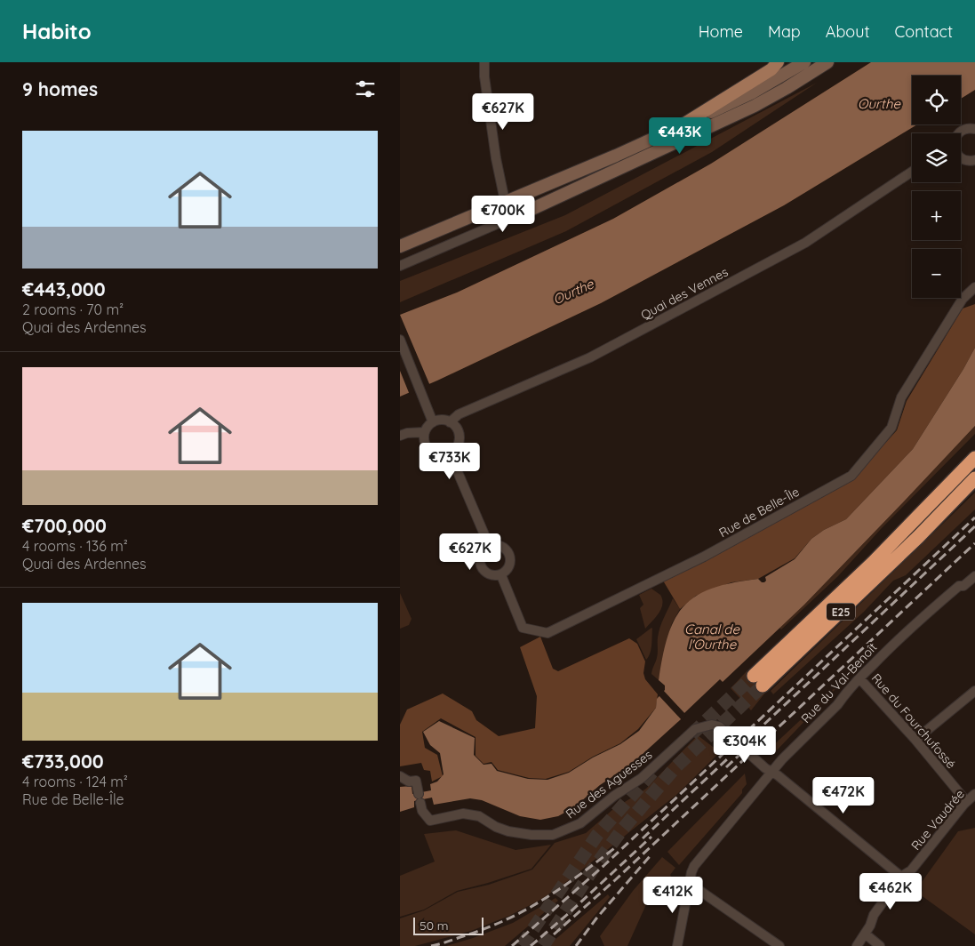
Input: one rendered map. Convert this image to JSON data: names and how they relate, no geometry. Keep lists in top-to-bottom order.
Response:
{
  "streets": {
    "highway": ["E25"],
    "street": [
      "Quai des Vennes",
      "Rue de Belle-Île",
      "Rue du Val-Benoît",
      "Rue du Fourchufossé",
      "Rue des Aguesses",
      "Rue Vaudrée"
    ]
  },
  "crossings": [
    ["Rue du Val-Benoît", "Rue du Fourchufossé"],
    ["Rue du Val-Benoît", "Rue des Aguesses"],
    ["Rue du Fourchufossé", "Rue Vaudrée"]
  ],
  "water": ["Ourthe", "Canal de l'Ourthe"],
  "scale_bar": "50 m",
  "page": {
    "header": "Habito",
    "nav": [
      "Home",
      "Map",
      "About",
      "Contact"
    ],
    "heading": "9 homes",
    "map_buttons": ["+", "−"],
    "price": [
      "€627K",
      "€443K",
      "€700K",
      "€733K",
      "€627K",
      "€304K",
      "€472K",
      "€462K",
      "€412K"
    ],
    "list": [
      {
        "name": "€443,000",
        "note": "2 rooms · 70 m² · Quai des Ardennes"
      },
      {
        "name": "€700,000",
        "note": "4 rooms · 136 m² · Quai des Ardennes"
      },
      {
        "name": "€733,000",
        "note": "4 rooms · 124 m² · Rue de Belle-Île"
      }
    ],
    "scale": "50 m"
  }
}
